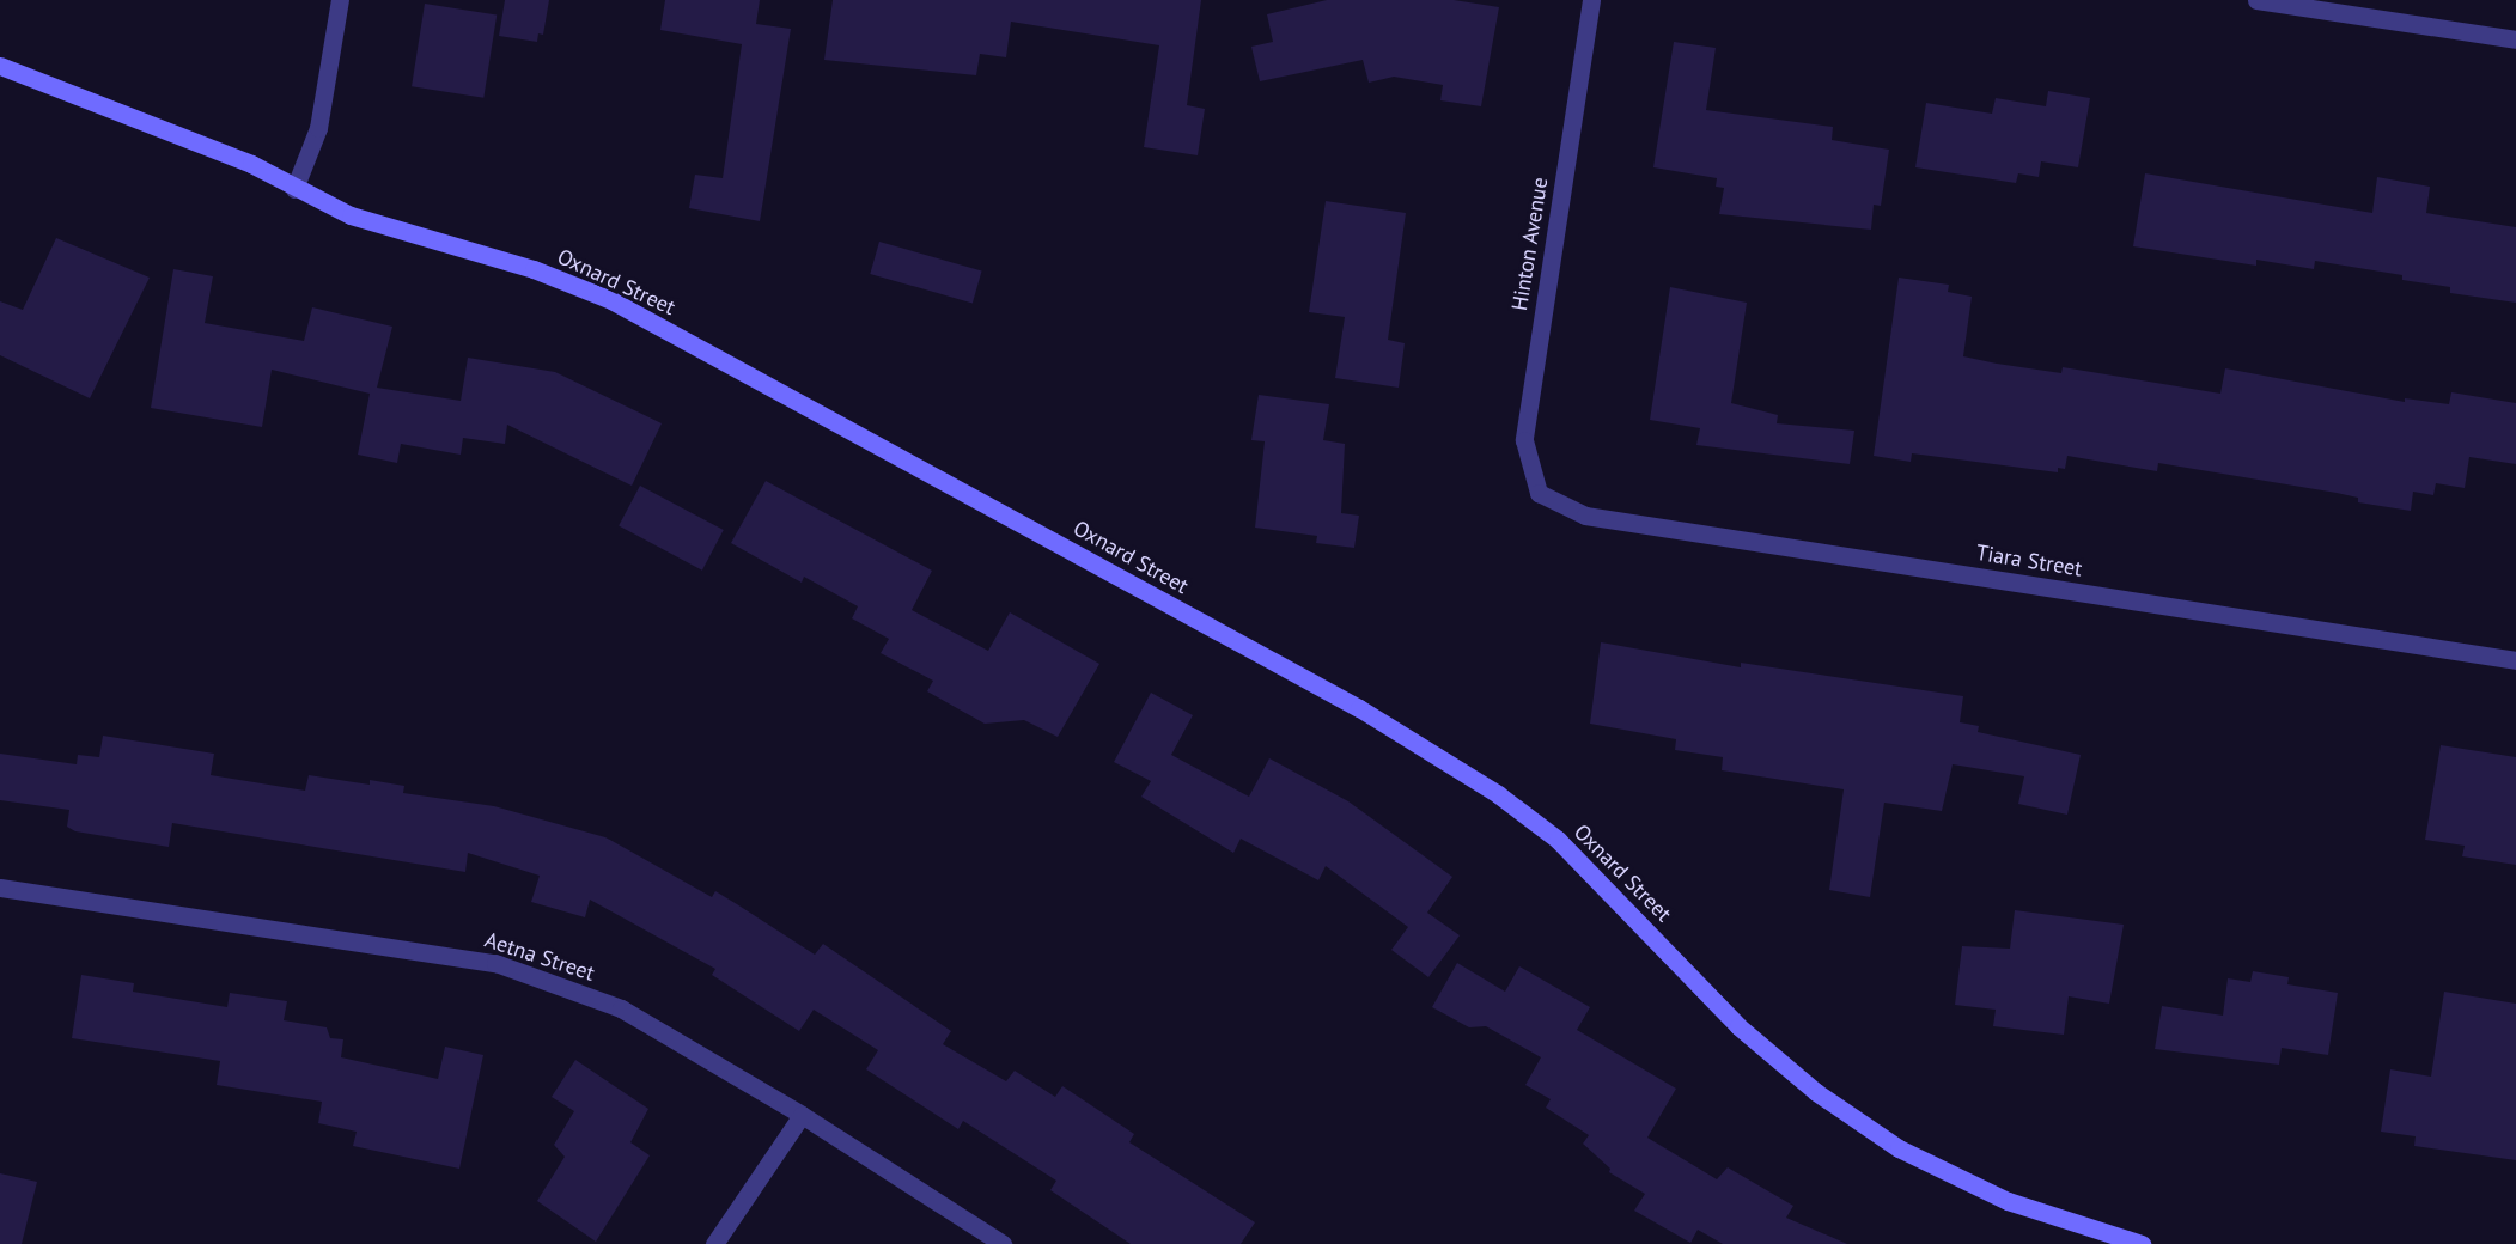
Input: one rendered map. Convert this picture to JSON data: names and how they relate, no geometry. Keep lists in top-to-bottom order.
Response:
{
  "streets": {
    "street": [
      "Hinton Avenue",
      "Oxnard Street",
      "Tiara Street",
      "Aetna Street"
    ]
  },
  "crossings": [
    ["Hinton Avenue", "Tiara Street"]
  ]
}
